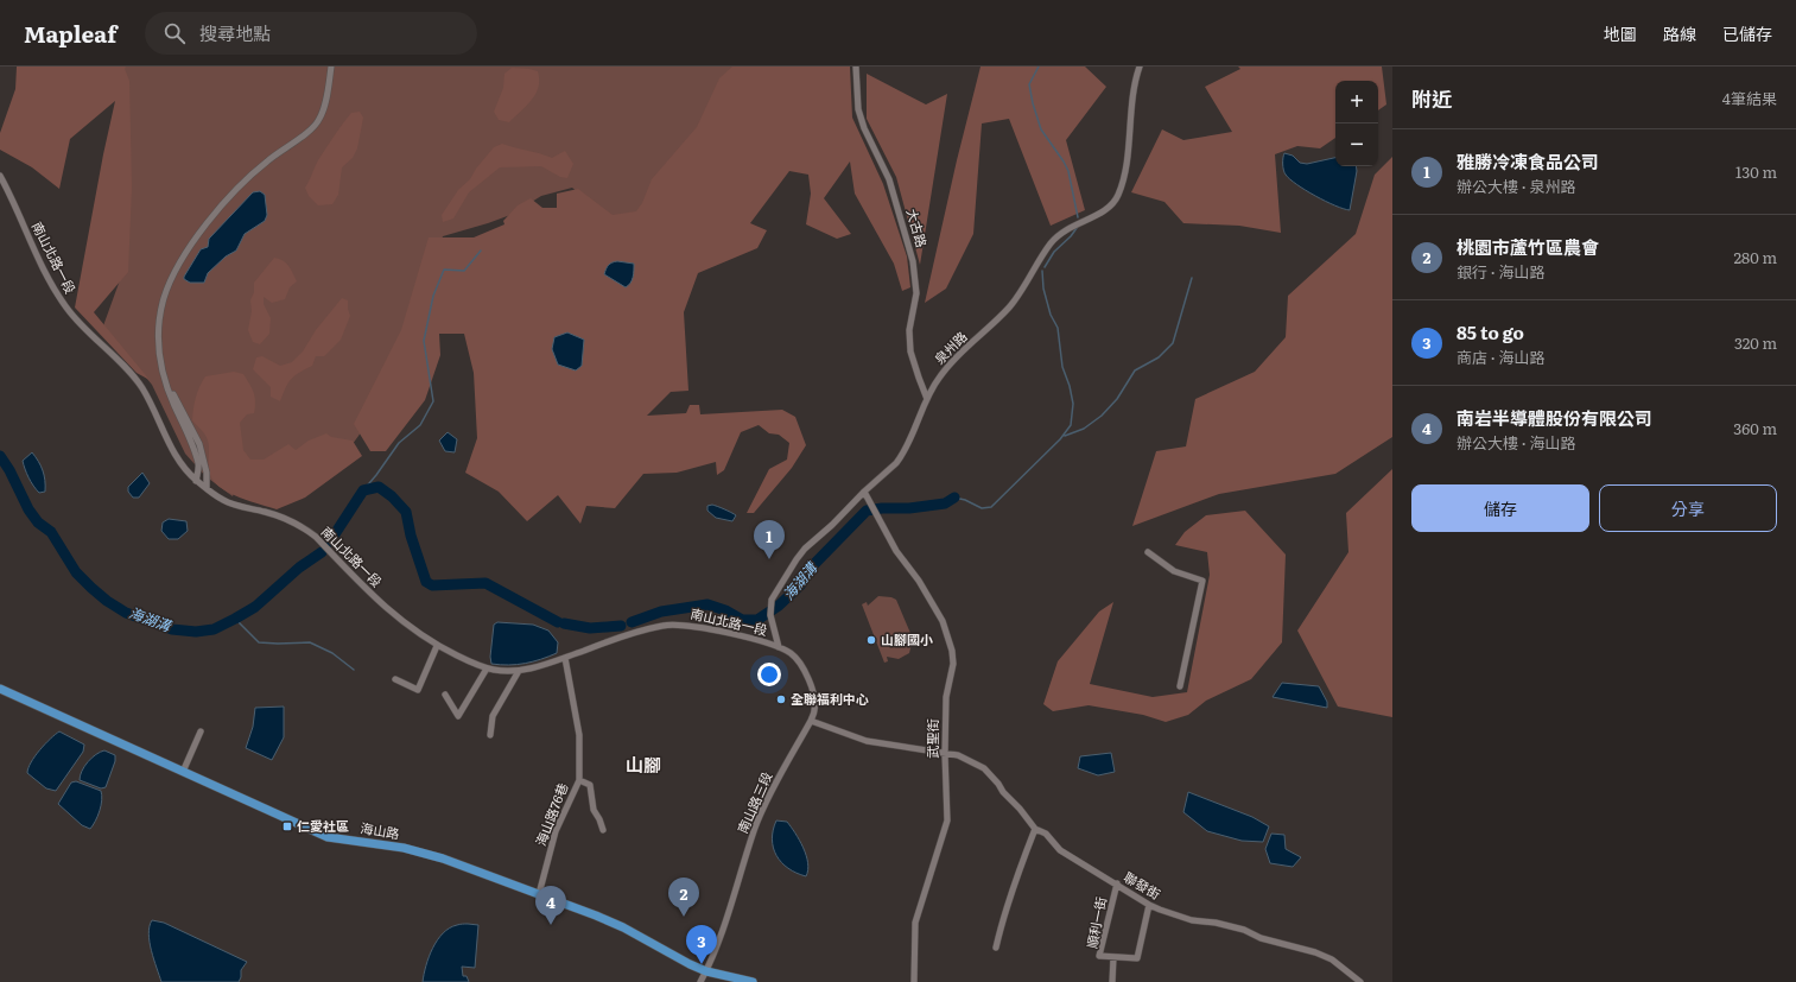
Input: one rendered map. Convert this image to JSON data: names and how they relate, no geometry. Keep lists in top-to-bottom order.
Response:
{
  "streets": {
    "main road": ["海山路"],
    "street": [
      "大古路",
      "南山北路一段",
      "泉州路",
      "武聖街",
      "南山路三段",
      "海山路76巷",
      "聯發街",
      "順利一街"
    ]
  },
  "crossings": [
    ["大古路", "泉州路"],
    ["南山北路一段", "泉州路"],
    ["南山北路一段", "南山路三段"],
    ["南山北路一段", "海山路76巷"],
    ["泉州路", "武聖街"],
    ["泉州路", "南山路三段"],
    ["武聖街", "聯發街"],
    ["南山路三段", "海山路"],
    ["南山路三段", "聯發街"],
    ["海山路76巷", "海山路"],
    ["聯發街", "順利一街"]
  ],
  "districts": ["山腳"],
  "water": ["海湖溝"],
  "places": {
    "other": ["山腳國小", "全聯福利中心"],
    "transit": ["仁愛社區"]
  },
  "page": {
    "header": "Mapleaf",
    "search": "搜尋地點",
    "nav": ["地圖", "路線", "已儲存"],
    "heading": ["附近", "4筆結果"],
    "map_buttons": ["+", "−"],
    "list": [
      {
        "mark": "1",
        "name": "雅勝冷凍食品公司",
        "note": "辦公大樓 · 泉州路",
        "value": "130 m"
      },
      {
        "mark": "2",
        "name": "桃園市蘆竹區農會",
        "note": "銀行 · 海山路",
        "value": "280 m"
      },
      {
        "mark": "3",
        "name": "85 to go",
        "note": "商店 · 海山路",
        "value": "320 m"
      },
      {
        "mark": "4",
        "name": "南岩半導體股份有限公司",
        "note": "辦公大樓 · 海山路",
        "value": "360 m"
      }
    ],
    "buttons": ["儲存", "分享"],
    "pins": [
      "1",
      "2",
      "4",
      "3"
    ]
  }
}
